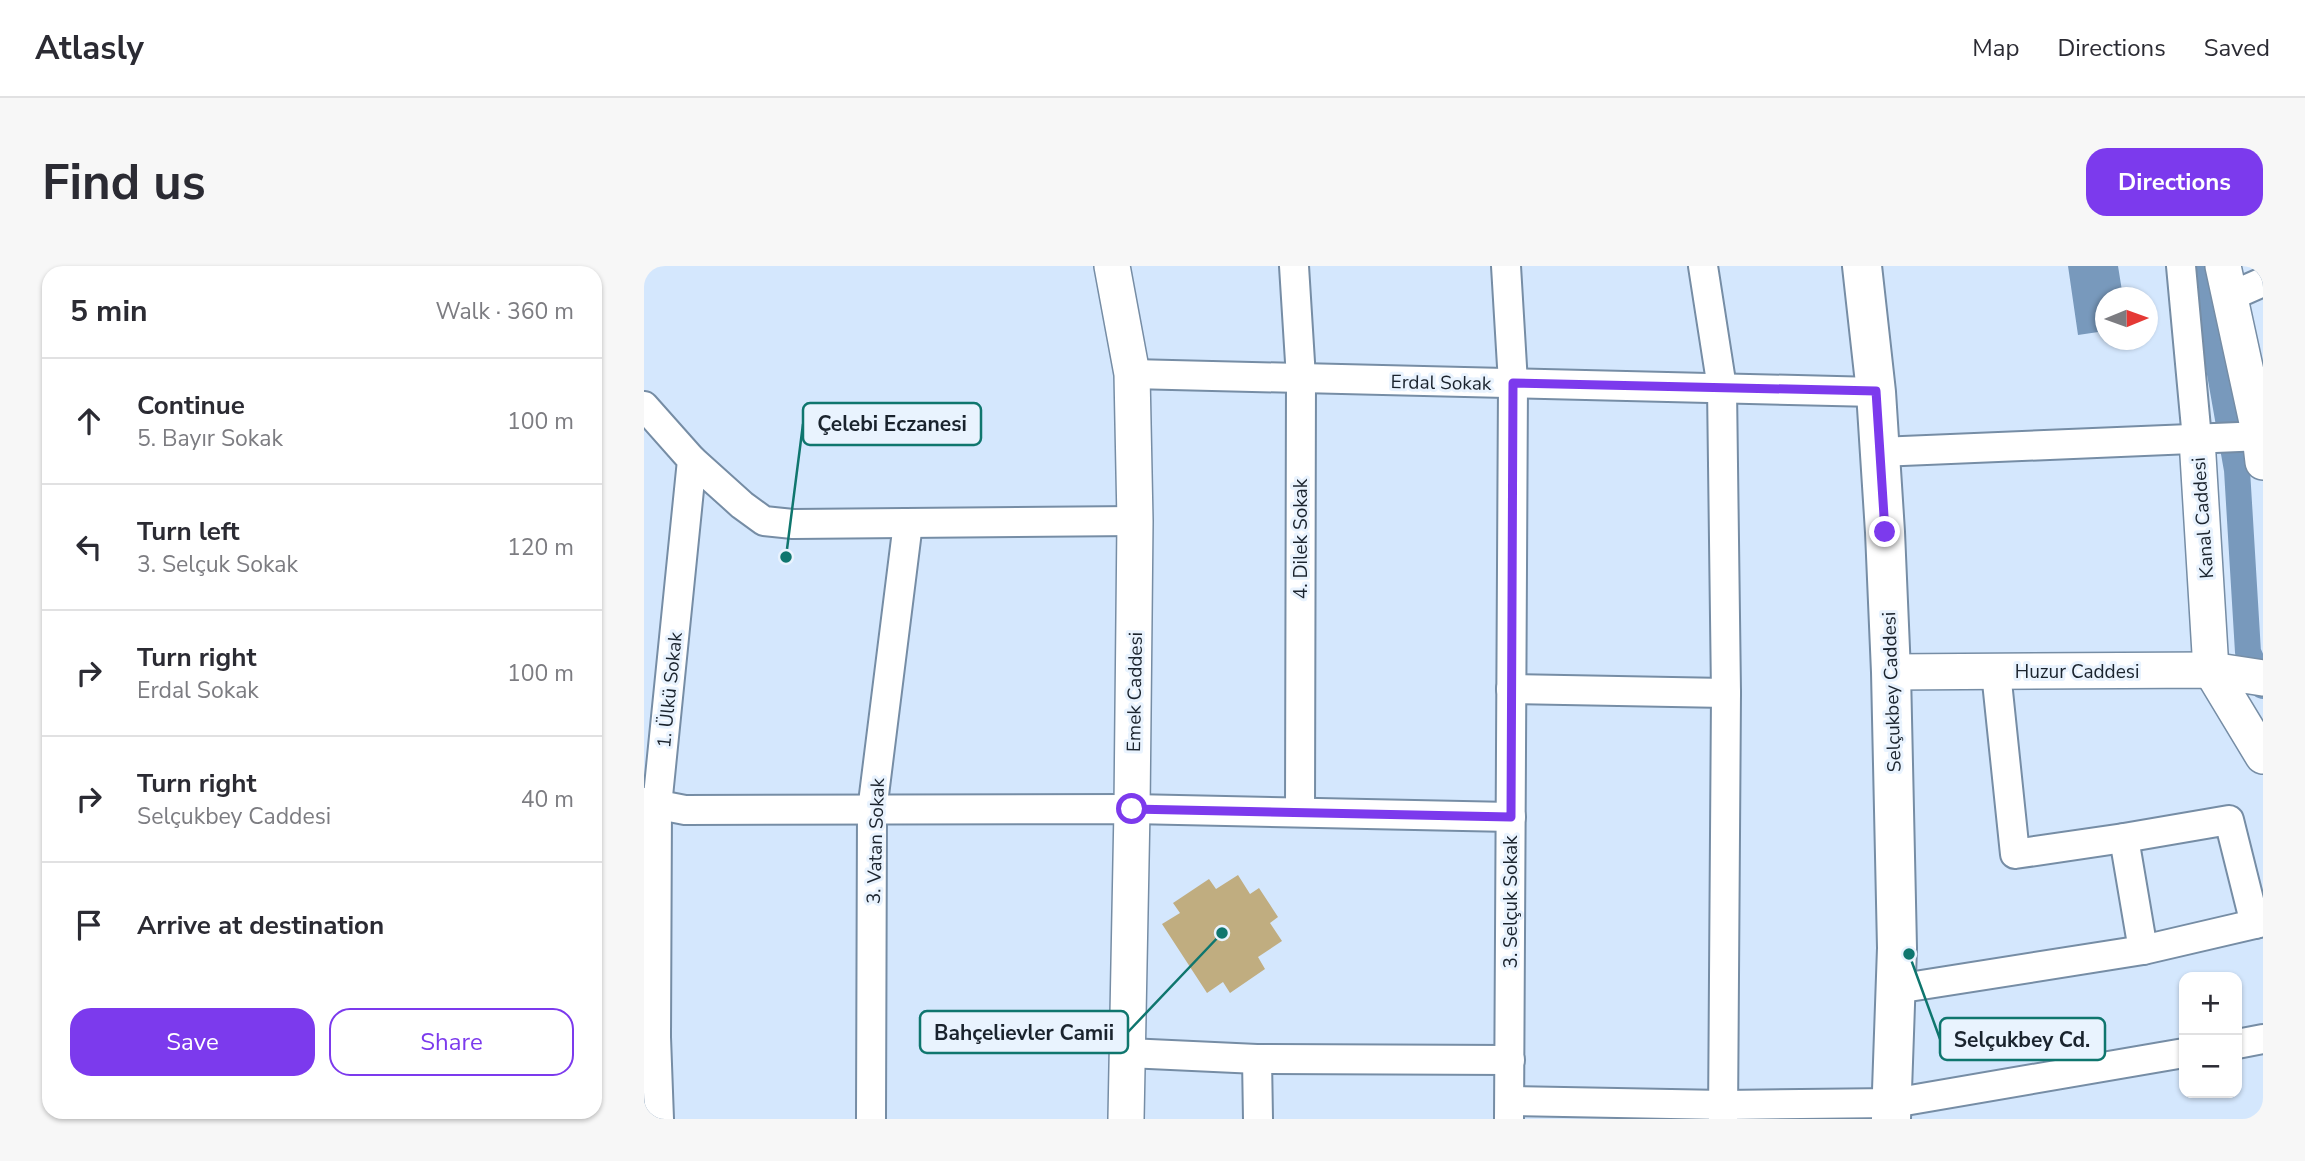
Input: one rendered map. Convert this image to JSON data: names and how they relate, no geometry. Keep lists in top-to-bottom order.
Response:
{
  "streets": {
    "main road": ["Selçukbey Caddesi"],
    "street": [
      "Erdal Sokak",
      "Kanal Caddesi",
      "4. Dilek Sokak",
      "Huzur Caddesi",
      "1. Ülkü Sokak",
      "Emek Caddesi",
      "3. Vatan Sokak",
      "3. Selçuk Sokak"
    ]
  },
  "crossings": [
    ["Erdal Sokak", "4. Dilek Sokak"],
    ["Erdal Sokak", "Emek Caddesi"],
    ["Erdal Sokak", "Selçukbey Caddesi"],
    ["Erdal Sokak", "3. Selçuk Sokak"],
    ["Kanal Caddesi", "Huzur Caddesi"],
    ["Huzur Caddesi", "Selçukbey Caddesi"]
  ],
  "places": ["Çelebi Eczanesi", "Bahçelievler Camii", "Selçukbey Cd."],
  "north": "right",
  "page": {
    "header": "Atlasly",
    "nav": ["Map", "Directions", "Saved"],
    "buttons": [
      "Directions",
      ["Save", "Share"]
    ],
    "title": "Find us",
    "heading": ["5 min", "Walk · 360 m"],
    "list": [
      ["Continue", "5. Bayır Sokak", "100 m"],
      ["Turn left", "3. Selçuk Sokak", "120 m"],
      ["Turn right", "Erdal Sokak", "100 m"],
      ["Turn right", "Selçukbey Caddesi", "40 m"],
      "Arrive at destination"
    ],
    "map_buttons": ["+", "−"]
  }
}
